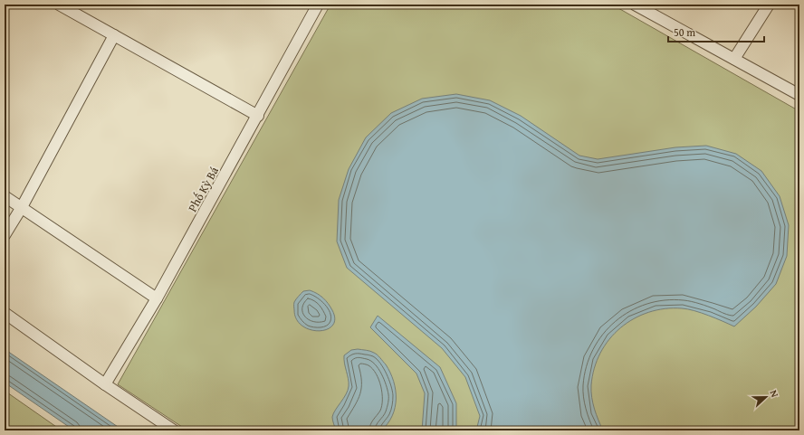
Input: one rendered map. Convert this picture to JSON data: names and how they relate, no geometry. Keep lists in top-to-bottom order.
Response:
{
  "streets": {
    "street": ["Phố Kỳ Bá"]
  },
  "scale_bar": "50 m",
  "north": "right"
}
